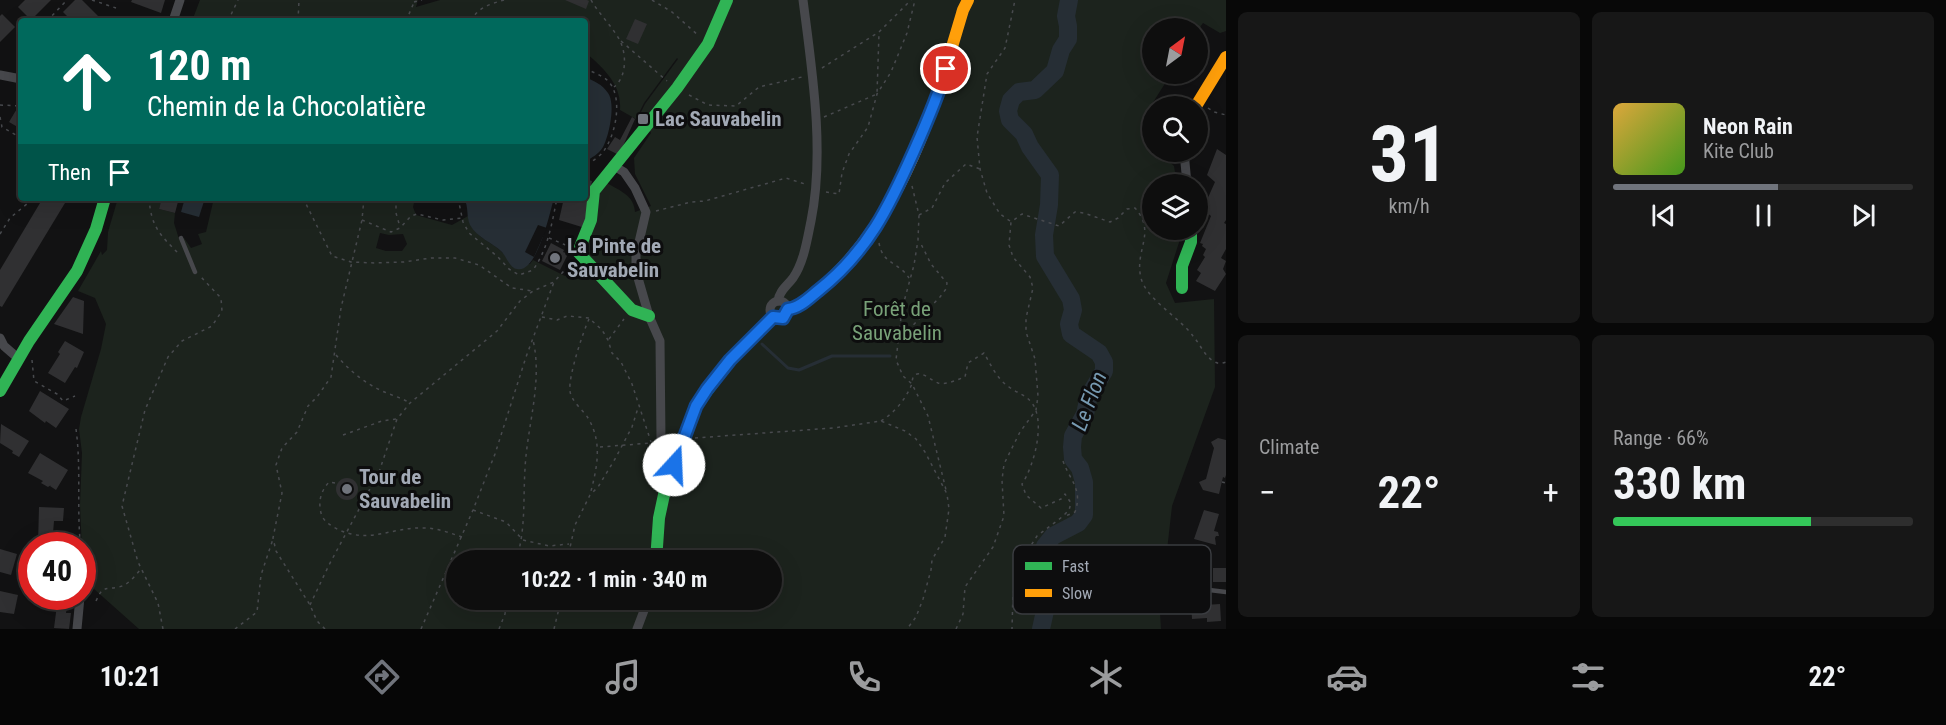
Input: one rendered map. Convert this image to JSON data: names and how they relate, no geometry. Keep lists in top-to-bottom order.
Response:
{
  "water": ["Le Flon"],
  "parks": ["Forêt de Sauvabelin"],
  "places": {
    "transit": ["Lac Sauvabelin"],
    "other": ["La Pinte de Sauvabelin", "Tour de Sauvabelin"]
  },
  "legend": ["Fast", "Slow"],
  "north": "top right",
  "page": {
    "tile": [
      ["31", "km/h"],
      "Climate",
      ["Range · 66%", "330 km"]
    ],
    "turn": ["120 m", "Chemin de la Chocolatière"],
    "song": ["Neon Rain", "Kite Club"],
    "then": "Then",
    "heat": ["−", "22°", "+"],
    "limit": "40",
    "trip": "10:22 · 1 min · 340 m",
    "tabs": ["10:21", "22°"]
  }
}
